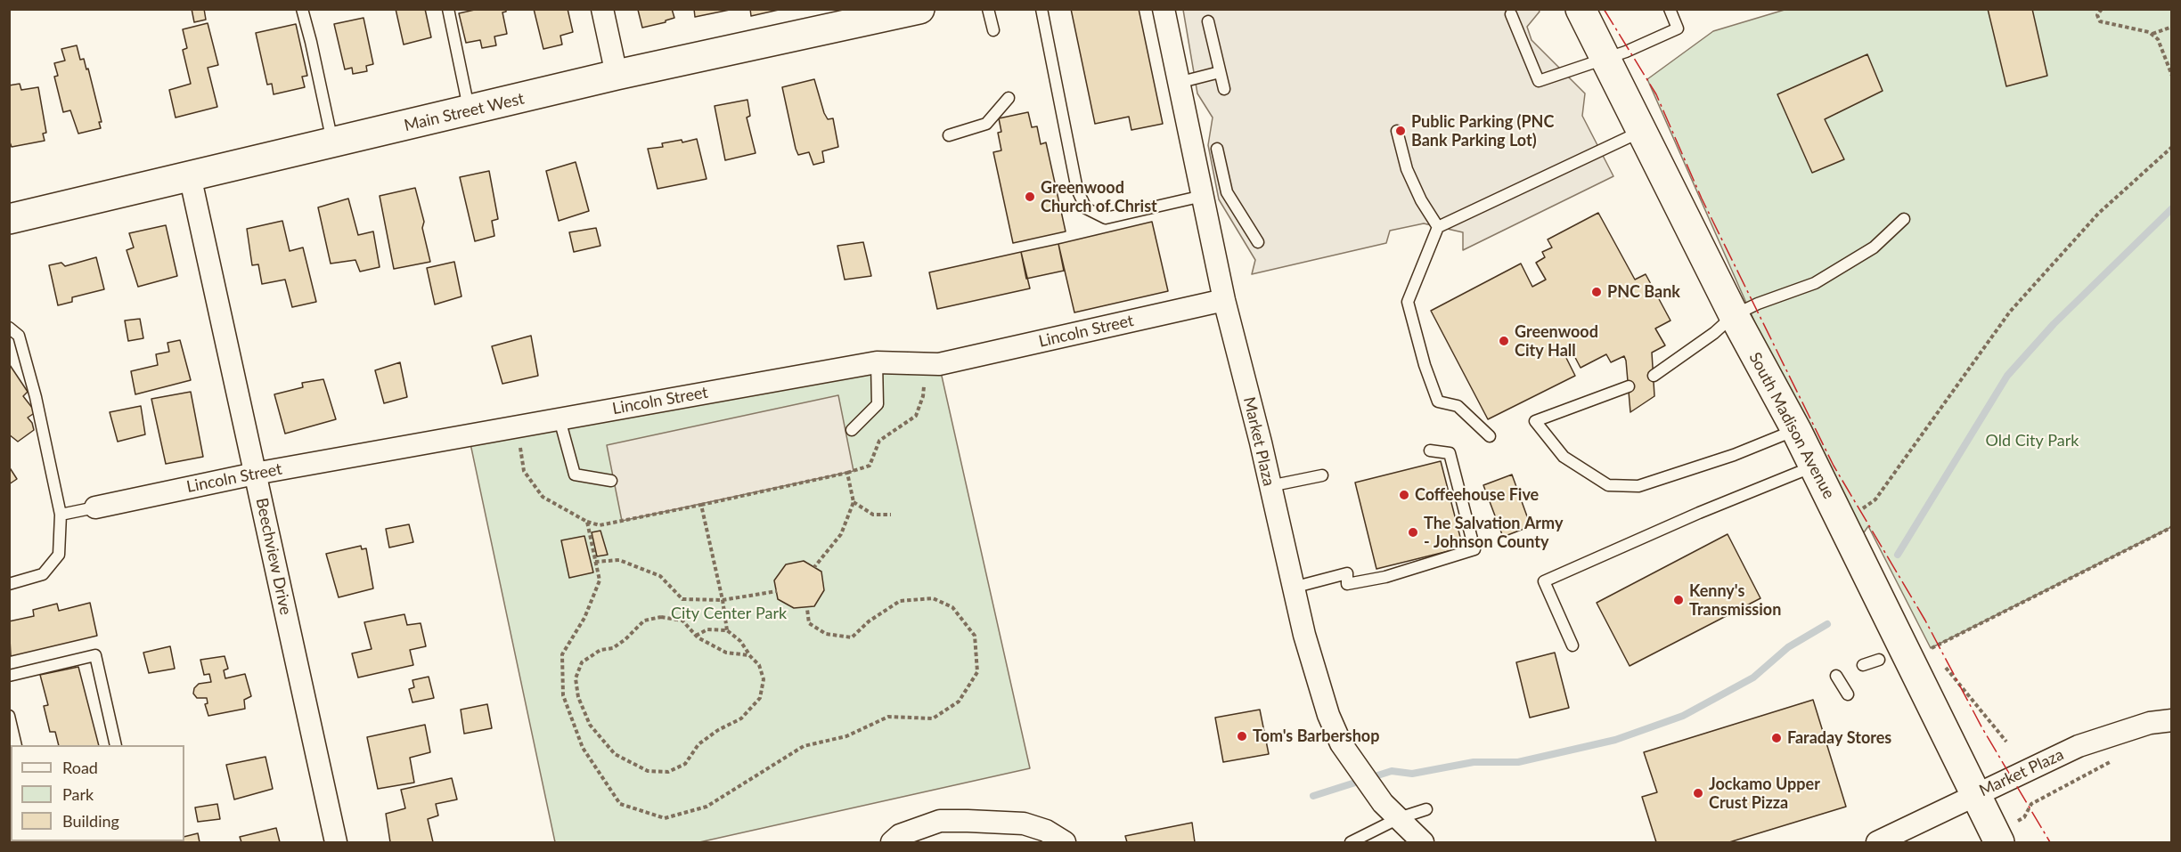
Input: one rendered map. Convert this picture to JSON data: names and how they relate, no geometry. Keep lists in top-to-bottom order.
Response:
{
  "streets": {
    "main road": ["Main Street West", "South Madison Avenue"],
    "street": ["Lincoln Street", "Market Plaza", "Beechview Drive"]
  },
  "crossings": [
    ["Main Street West", "Beechview Drive"],
    ["Lincoln Street", "Market Plaza"],
    ["Lincoln Street", "Beechview Drive"],
    ["South Madison Avenue", "Market Plaza"]
  ],
  "parks": ["Old City Park", "City Center Park"],
  "places": [
    "Public Parking (PNC Bank Parking Lot)",
    "Greenwood Church of Christ",
    "PNC Bank",
    "Greenwood City Hall",
    "Coffeehouse Five",
    "The Salvation Army - Johnson County",
    "Kenny's Transmission",
    "Tom's Barbershop",
    "Faraday Stores",
    "Jockamo Upper Crust Pizza"
  ],
  "legend": ["Road", "Park", "Building"]
}
